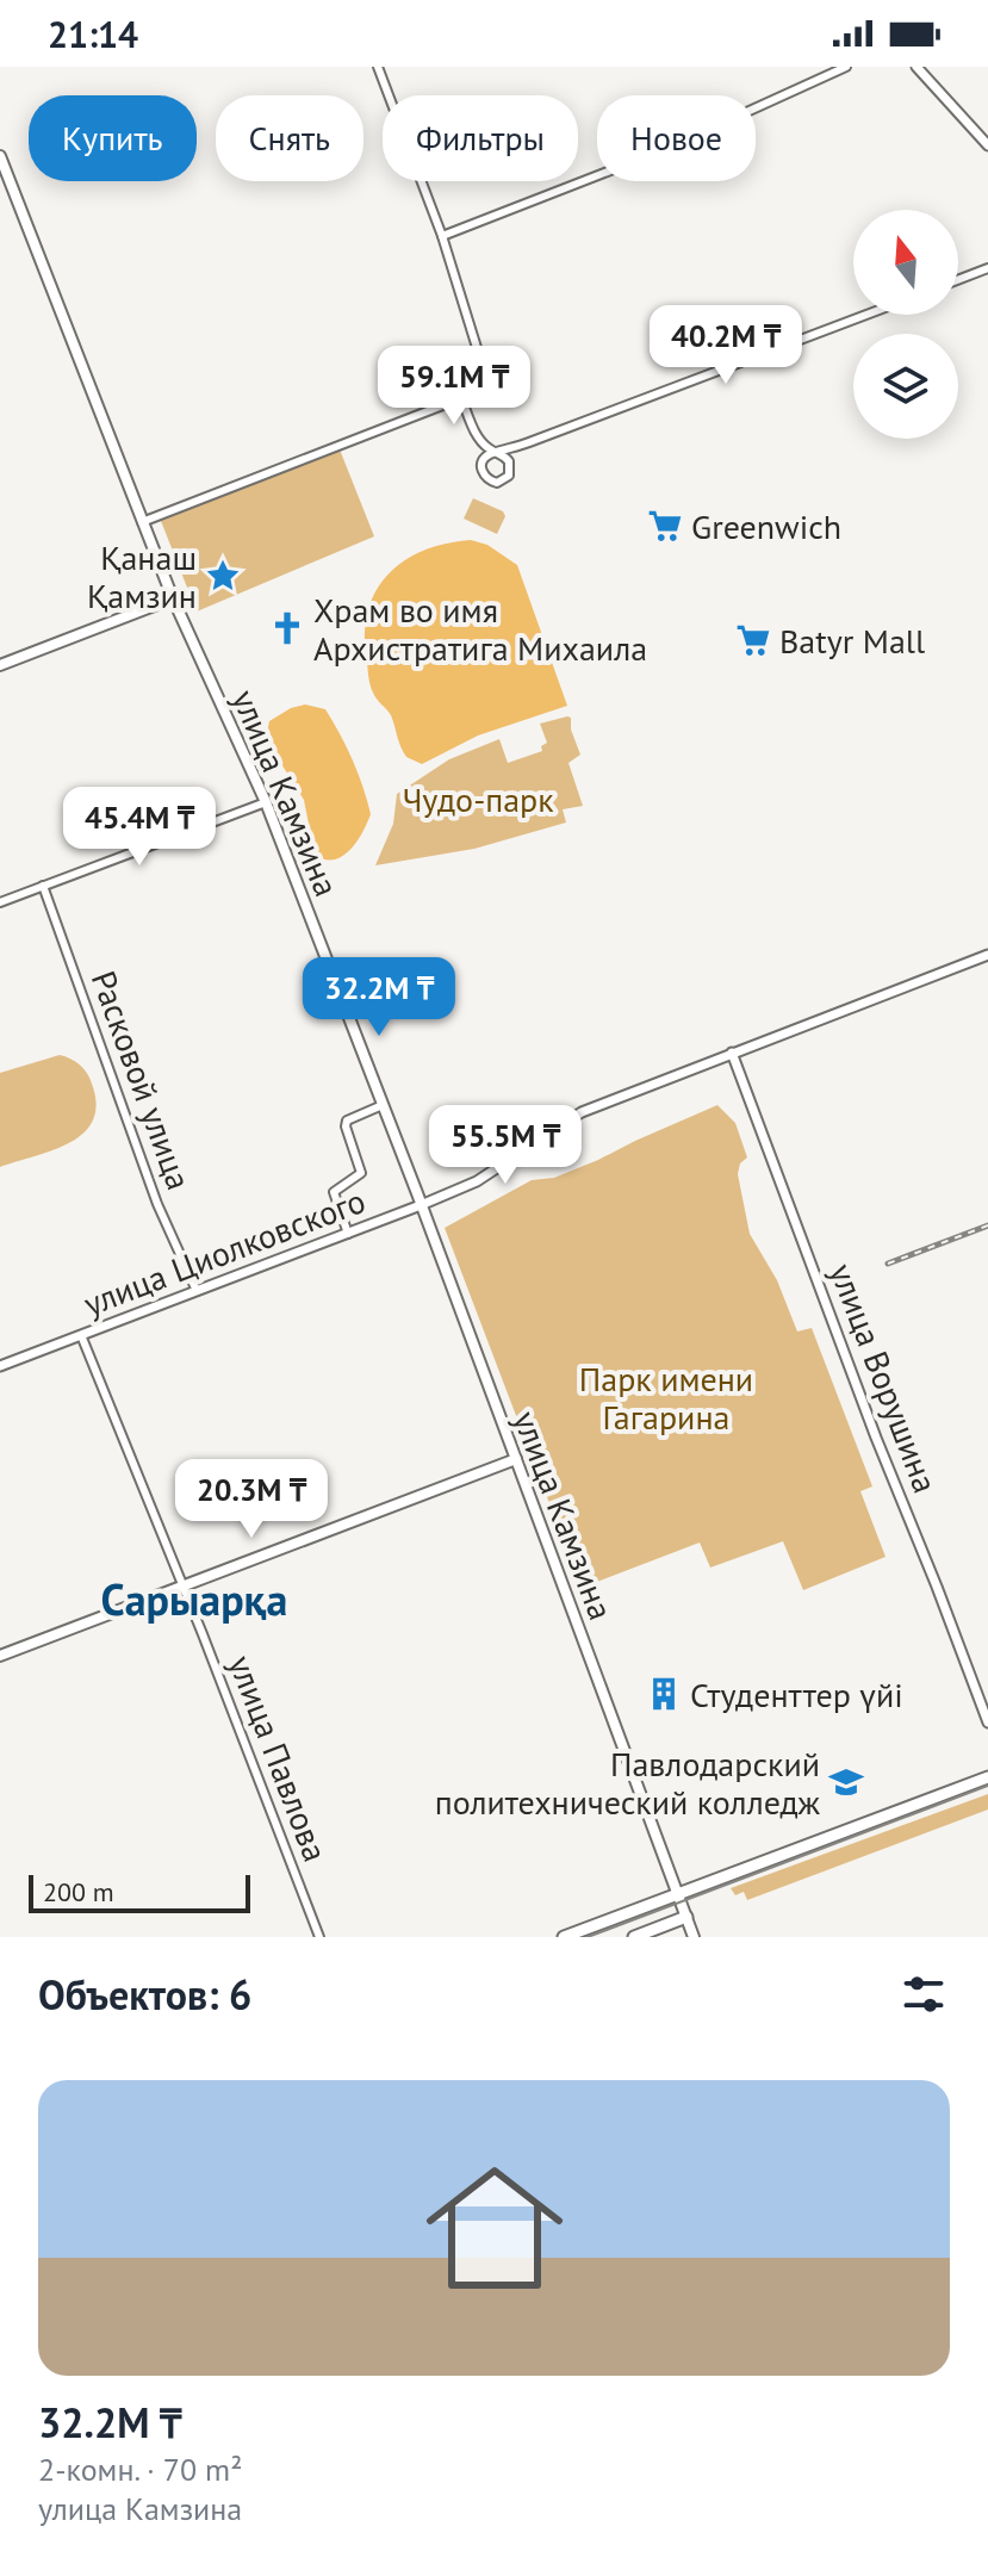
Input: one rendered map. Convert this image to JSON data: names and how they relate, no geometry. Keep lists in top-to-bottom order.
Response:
{
  "streets": {
    "main road": ["улица Камзина"],
    "street": [
      "Расковой улица",
      "улица Циолковского",
      "улица Ворушина",
      "улица Павлова"
    ]
  },
  "crossings": [
    ["улица Камзина", "улица Циолковского"],
    ["Расковой улица", "улица Циолковского"],
    ["улица Циолковского", "улица Ворушина"],
    ["улица Циолковского", "улица Павлова"]
  ],
  "districts": ["Сарыарқа"],
  "parks": ["Чудо-парк", "Парк имени Гагарина"],
  "places": {
    "supermarket": ["Greenwich", "Batyr Mall"],
    "place": ["Қанаш Қамзин"],
    "church": ["Храм во имя Архистратига Михаила"],
    "building": ["Студенттер үйі"],
    "school or university": ["Павлодарский политехнический колледж"]
  },
  "scale_bar": "200 m",
  "north": "top",
  "page": {
    "status": "21:14",
    "chip": [
      "Купить",
      "Снять",
      "Фильтры",
      "Новое"
    ],
    "price": [
      "40.2M ₸",
      "59.1M ₸",
      "45.4M ₸",
      "32.2M ₸",
      "55.5M ₸",
      "20.3M ₸"
    ],
    "scale": "200 m",
    "heading": "Объектов: 6",
    "list": [
      {
        "name": "32.2M ₸",
        "note": "2-комн. · 70 m² · улица Камзина"
      }
    ]
  }
}
